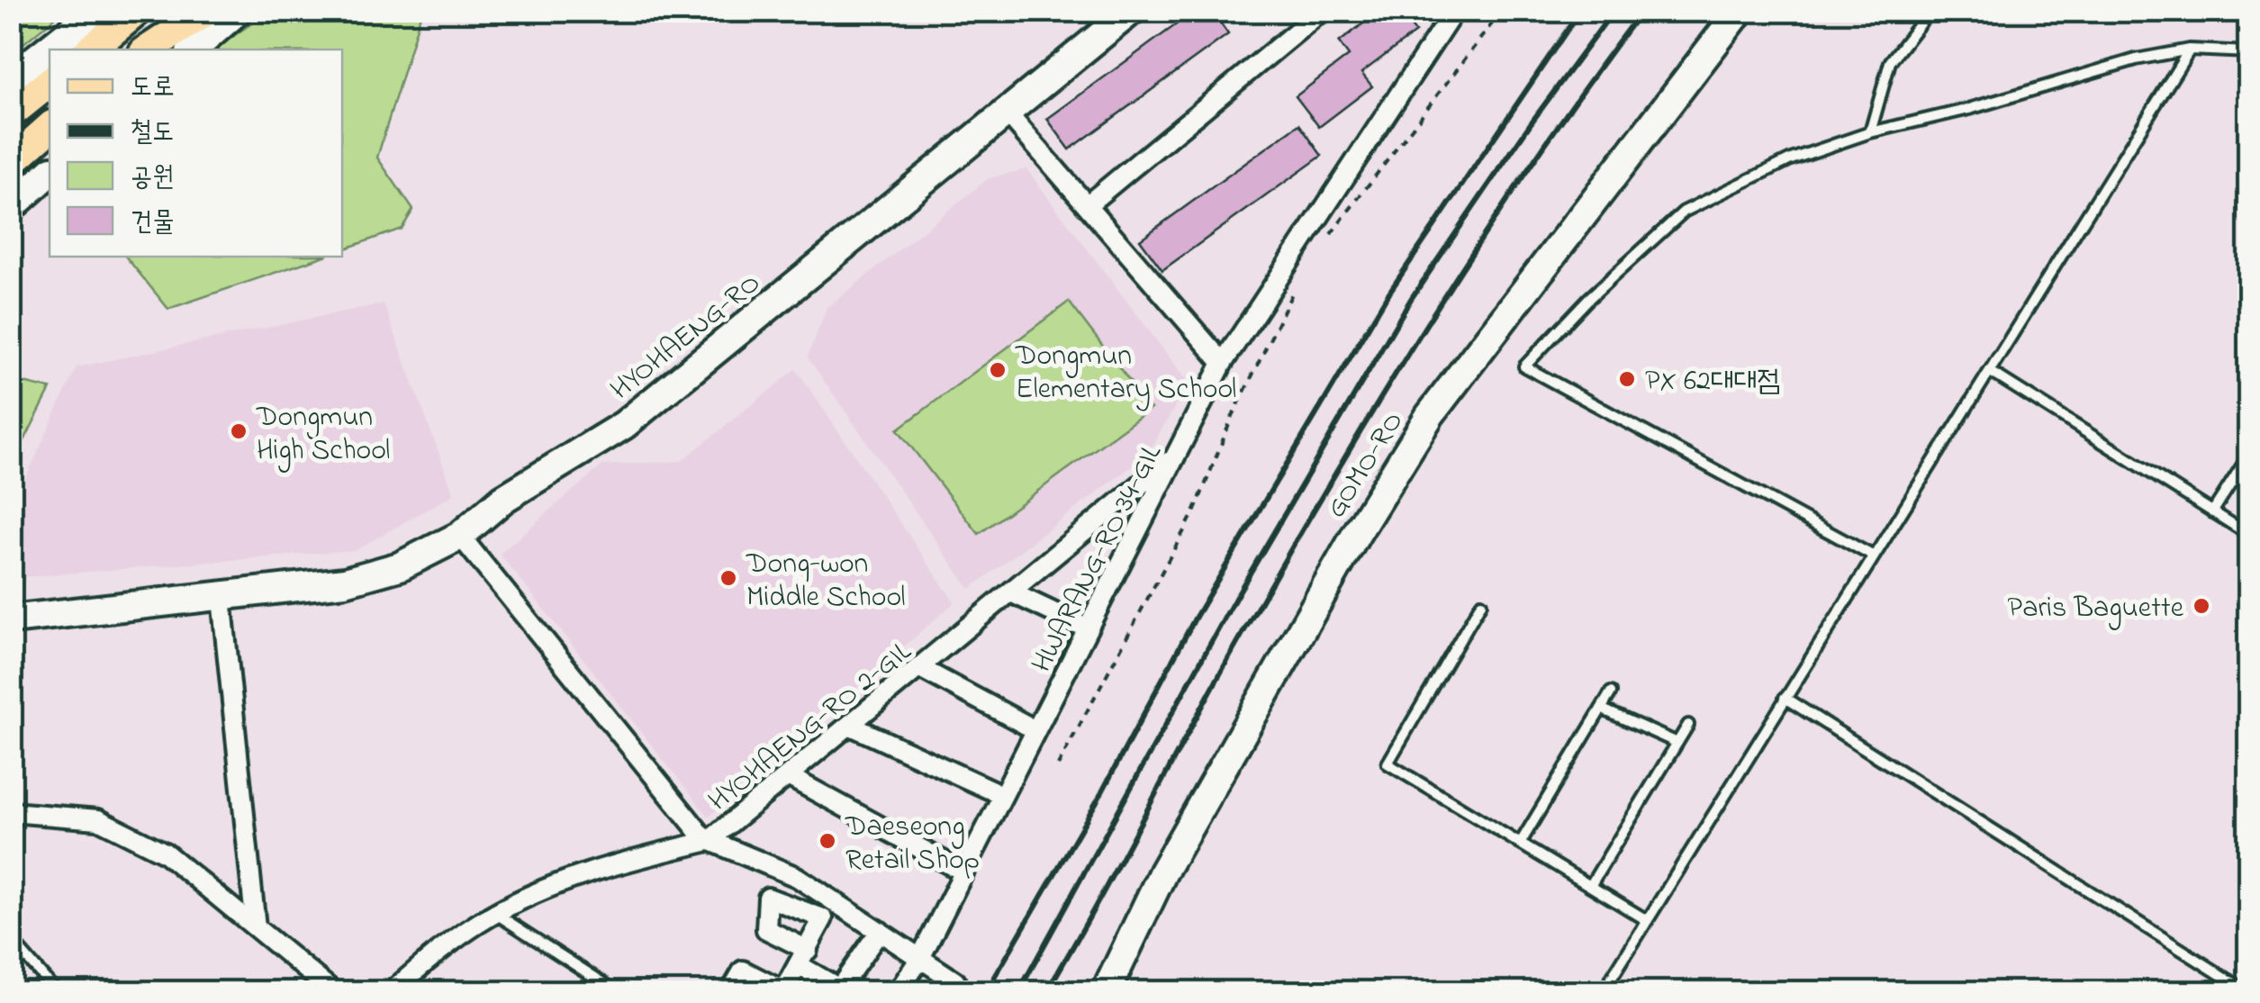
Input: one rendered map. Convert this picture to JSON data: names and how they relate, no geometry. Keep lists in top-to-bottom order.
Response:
{
  "streets": {
    "main road": ["HYOHAENG-RO", "GOMO-RO"],
    "street": ["HWARANG-RO 34-GIL", "HYOHAENG-RO 2-GIL"]
  },
  "crossings": [
    ["HWARANG-RO 34-GIL", "HYOHAENG-RO 2-GIL"]
  ],
  "places": [
    "Dongmun Elementary School",
    "PX 62대대점",
    "Dongmun High School",
    "Dong-won Middle School",
    "Paris Baguette",
    "Daeseong Retail Shop"
  ],
  "legend": [
    "도로",
    "철도",
    "공원",
    "건물"
  ]
}
